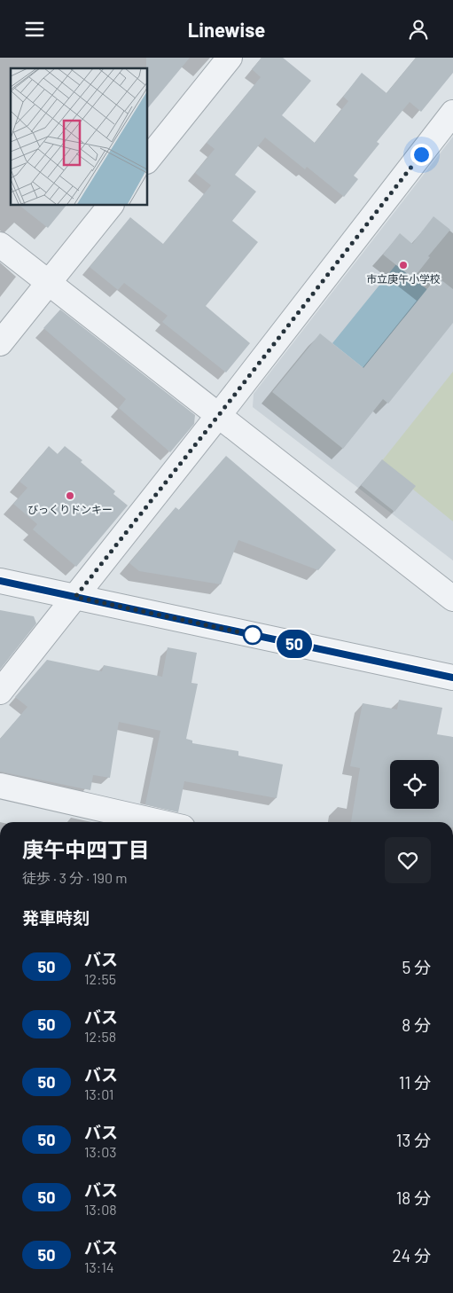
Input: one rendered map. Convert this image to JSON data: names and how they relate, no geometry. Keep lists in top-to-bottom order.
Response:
{
  "places": ["市立庚午小学校", "びっくりドンキー"],
  "lines": ["bus line 50"],
  "page": {
    "header": "Linewise",
    "on_map": "50",
    "heading": [
      ["庚午中四丁目", "徒歩 · 3 分 · 190 m"],
      "発車時刻"
    ],
    "list": [
      {
        "mark": "50",
        "name": "バス",
        "note": "12:55",
        "value": "5 分"
      },
      {
        "mark": "50",
        "name": "バス",
        "note": "12:58",
        "value": "8 分"
      },
      {
        "mark": "50",
        "name": "バス",
        "note": "13:01",
        "value": "11 分"
      },
      {
        "mark": "50",
        "name": "バス",
        "note": "13:03",
        "value": "13 分"
      },
      {
        "mark": "50",
        "name": "バス",
        "note": "13:08",
        "value": "18 分"
      },
      {
        "mark": "50",
        "name": "バス",
        "note": "13:14",
        "value": "24 分"
      }
    ]
  }
}
